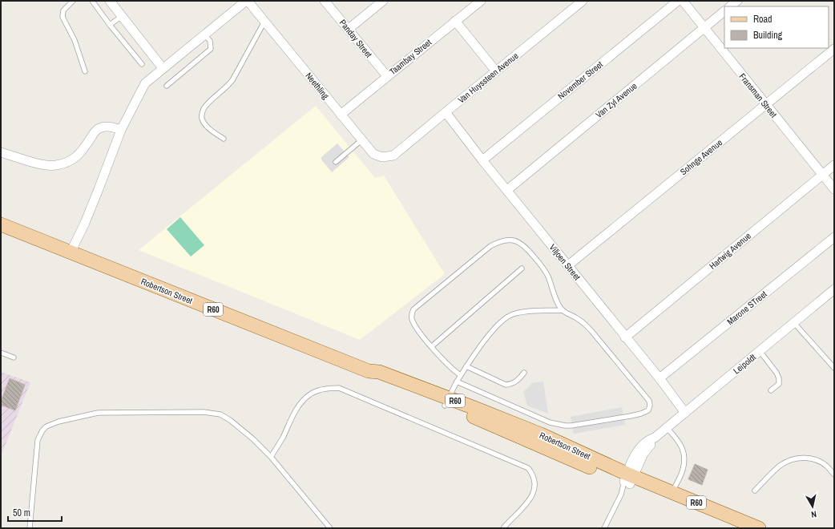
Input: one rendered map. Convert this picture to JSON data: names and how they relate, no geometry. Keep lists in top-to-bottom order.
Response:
{
  "streets": {
    "main road": ["Robertson Street", "R60"],
    "street": [
      "Panday Street",
      "Taambay Street",
      "Van Huyssteen Avenue",
      "November Street",
      "Neethling",
      "Fransman Street",
      "Van Zyl Avenue",
      "Sohnge Avenue",
      "Hartwig Avenue",
      "Viljoen Street",
      "Marone STreet",
      "Leipoldt"
    ]
  },
  "crossings": [
    ["Panday Street", "Taambay Street"],
    ["Taambay Street", "Neethling"],
    ["Van Huyssteen Avenue", "Neethling"],
    ["Van Huyssteen Avenue", "Viljoen Street"],
    ["November Street", "Viljoen Street"],
    ["Fransman Street", "Van Zyl Avenue"],
    ["Fransman Street", "Sohnge Avenue"],
    ["Fransman Street", "Hartwig Avenue"],
    ["Van Zyl Avenue", "Viljoen Street"],
    ["Sohnge Avenue", "Viljoen Street"],
    ["Hartwig Avenue", "Viljoen Street"],
    ["Viljoen Street", "Marone STreet"],
    ["Viljoen Street", "Leipoldt"],
    ["Robertson Street", "Leipoldt"]
  ],
  "legend": ["Road", "Building"],
  "scale_bar": "50 m",
  "north": "bottom"
}
